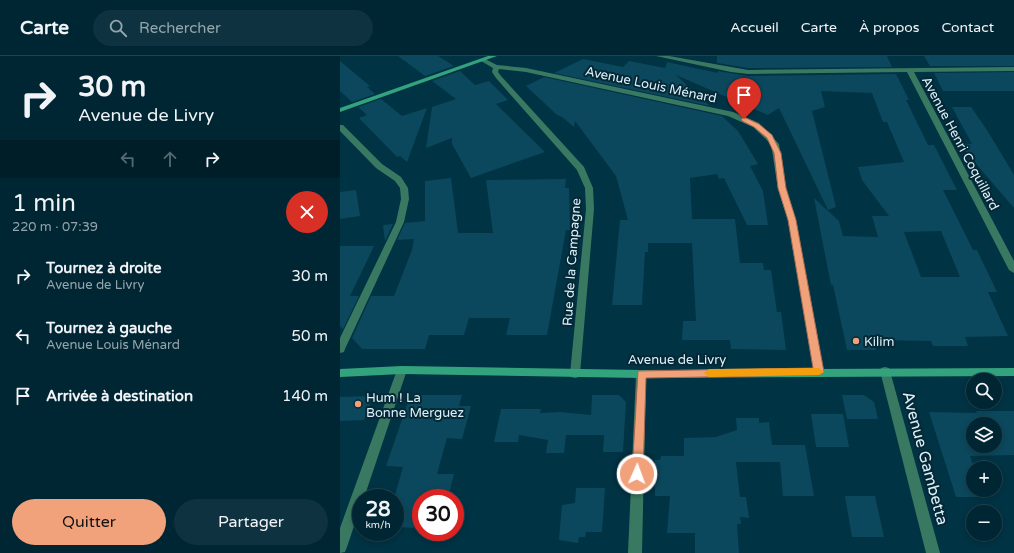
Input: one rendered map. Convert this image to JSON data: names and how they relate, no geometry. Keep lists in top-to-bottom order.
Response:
{
  "streets": {
    "street": [
      "Avenue Louis Ménard",
      "Avenue Henri Coquillard",
      "Rue de la Campagne",
      "Avenue de Livry",
      "Avenue Gambetta"
    ]
  },
  "crossings": [
    ["Avenue Louis Ménard", "Rue de la Campagne"],
    ["Avenue Louis Ménard", "Avenue de Livry"],
    ["Rue de la Campagne", "Avenue de Livry"],
    ["Avenue de Livry", "Avenue Gambetta"]
  ],
  "places": ["Kilim", "Hum ! La Bonne Merguez"],
  "page": {
    "header": "Carte",
    "search": "Rechercher",
    "nav": [
      "Accueil",
      "Carte",
      "À propos",
      "Contact"
    ],
    "turn": ["30 m", "Avenue de Livry"],
    "heading": ["1 min", "220 m · 07:39"],
    "list": [
      {
        "name": "Tournez à droite",
        "note": "Avenue de Livry",
        "value": "30 m"
      },
      {
        "name": "Tournez à gauche",
        "note": "Avenue Louis Ménard",
        "value": "50 m"
      },
      {
        "name": "Arrivée à destination",
        "value": "140 m"
      }
    ],
    "map_buttons": ["+", "−"],
    "speed": "28 km/h",
    "limit": "30",
    "buttons": ["Quitter", "Partager"]
  }
}
